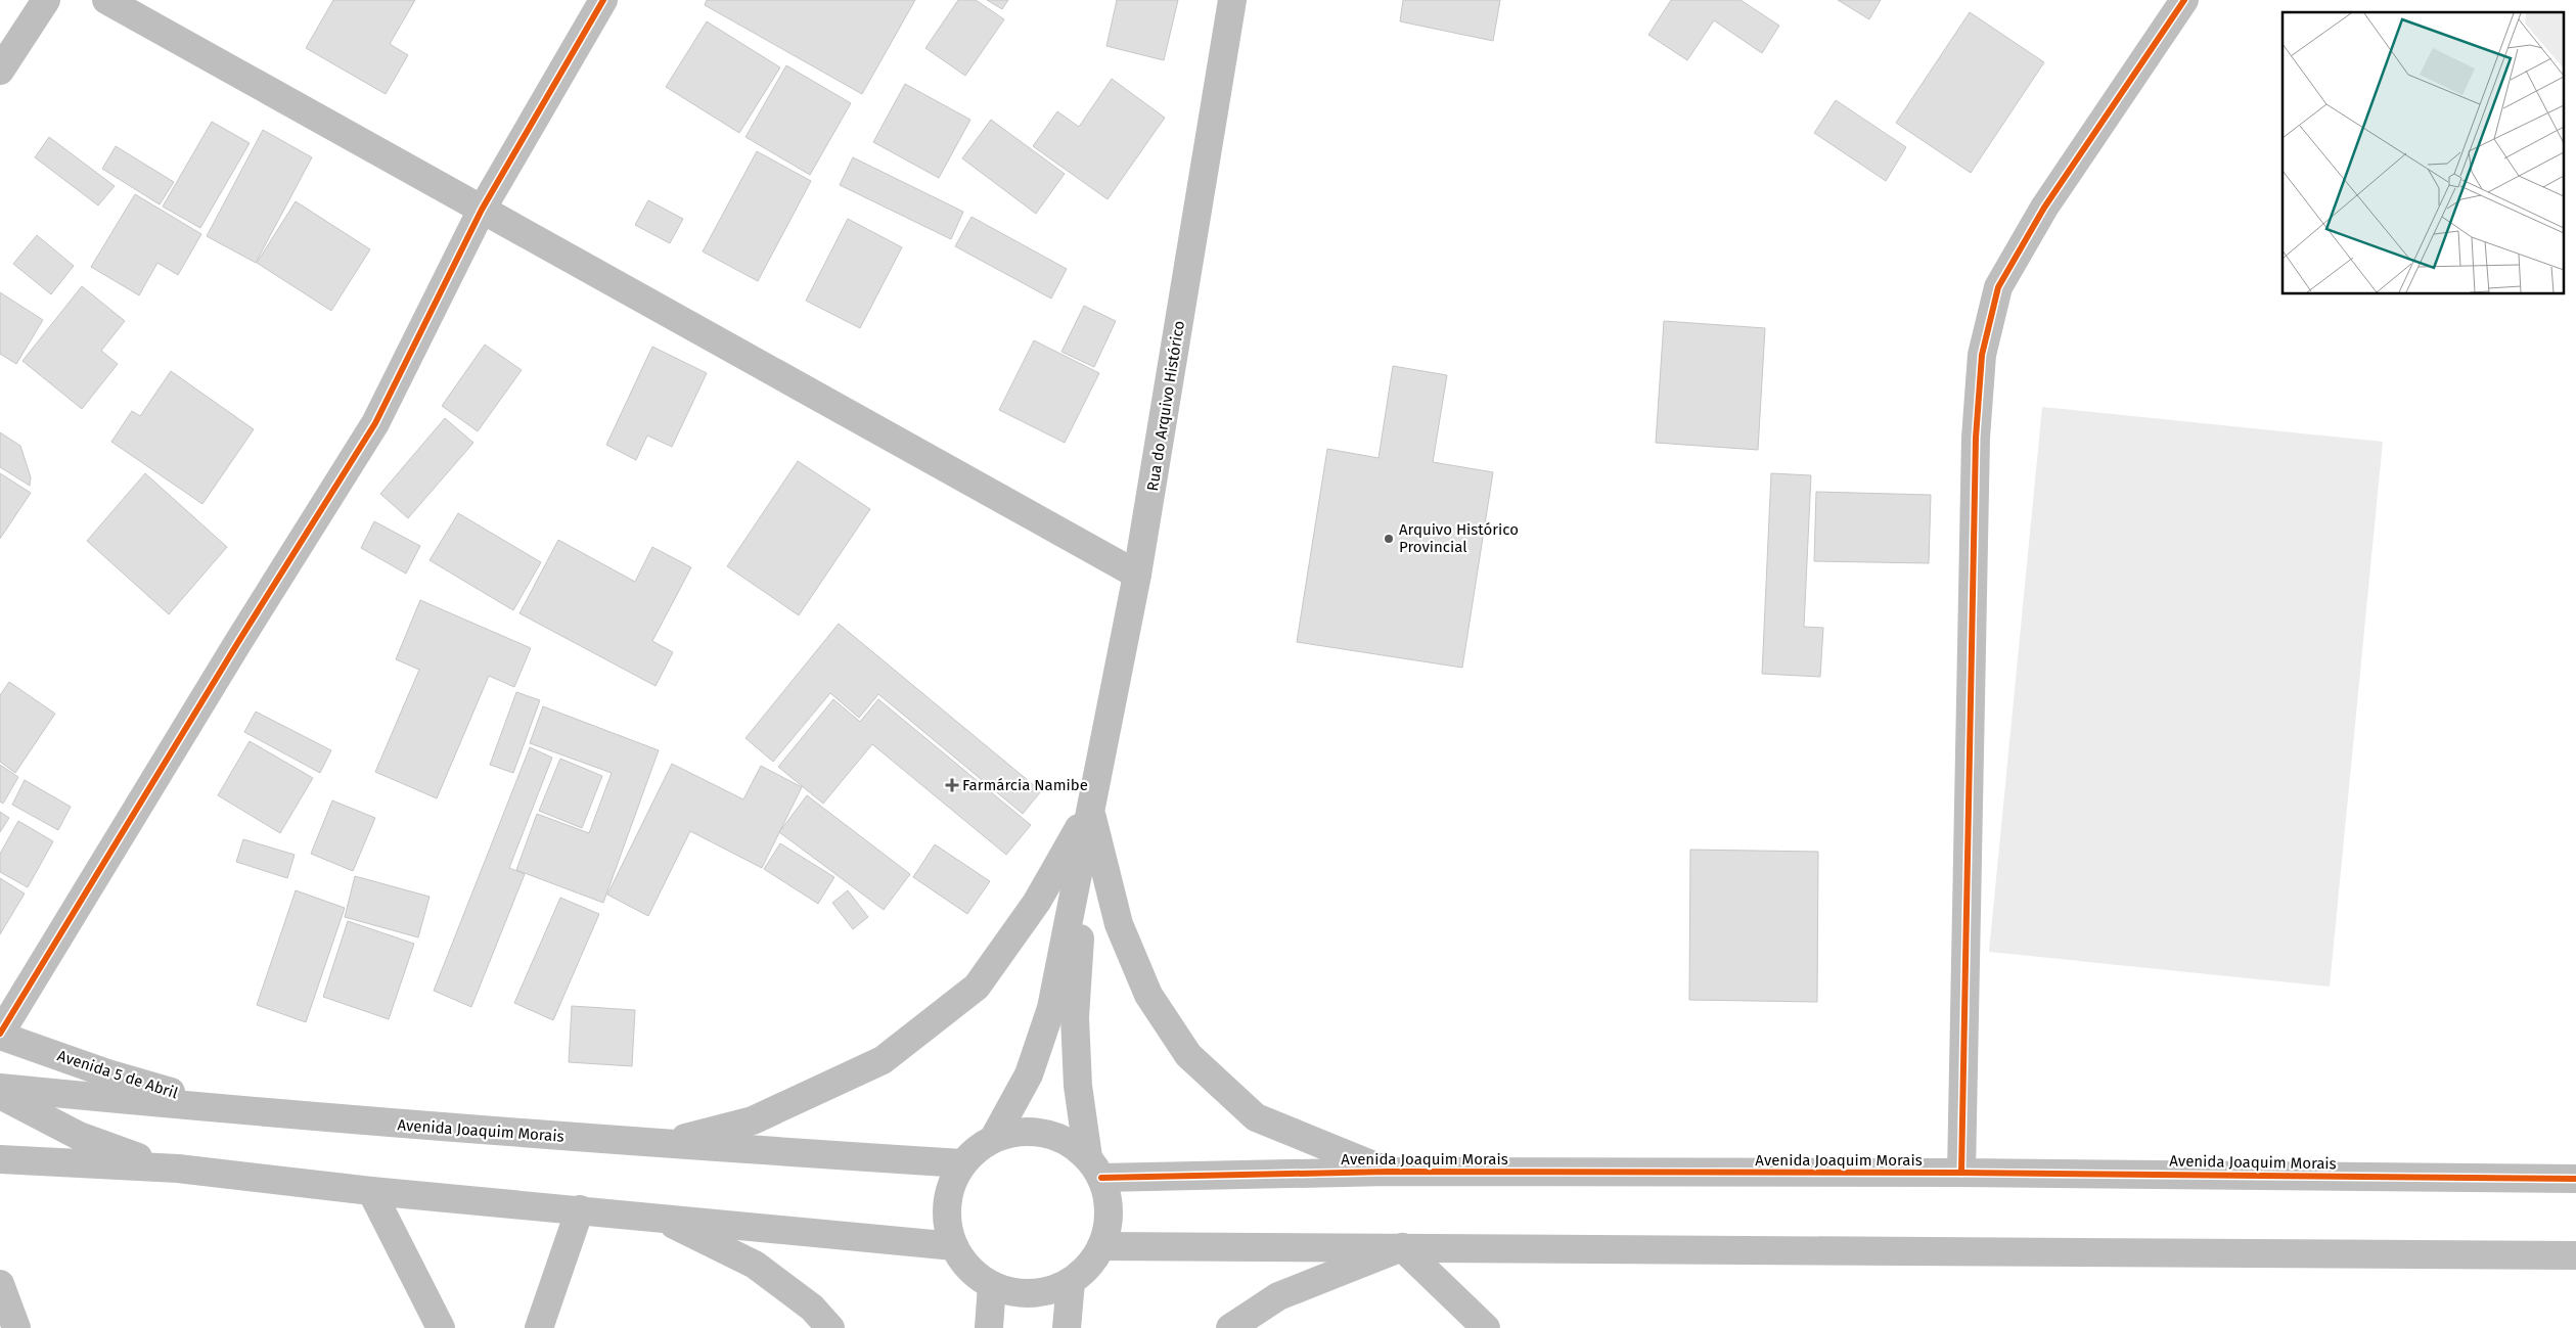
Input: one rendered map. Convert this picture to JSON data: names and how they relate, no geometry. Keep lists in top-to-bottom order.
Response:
{
  "streets": {
    "street": ["Rua do Arquivo Histórico", "Avenida 5 de Abril", "Avenida Joaquim Morais"]
  },
  "crossings": [
    ["Avenida 5 de Abril", "Avenida Joaquim Morais"]
  ],
  "places": {
    "other": ["Arquivo Histórico Provincial"],
    "health": ["Farmárcia Namibe"]
  }
}
